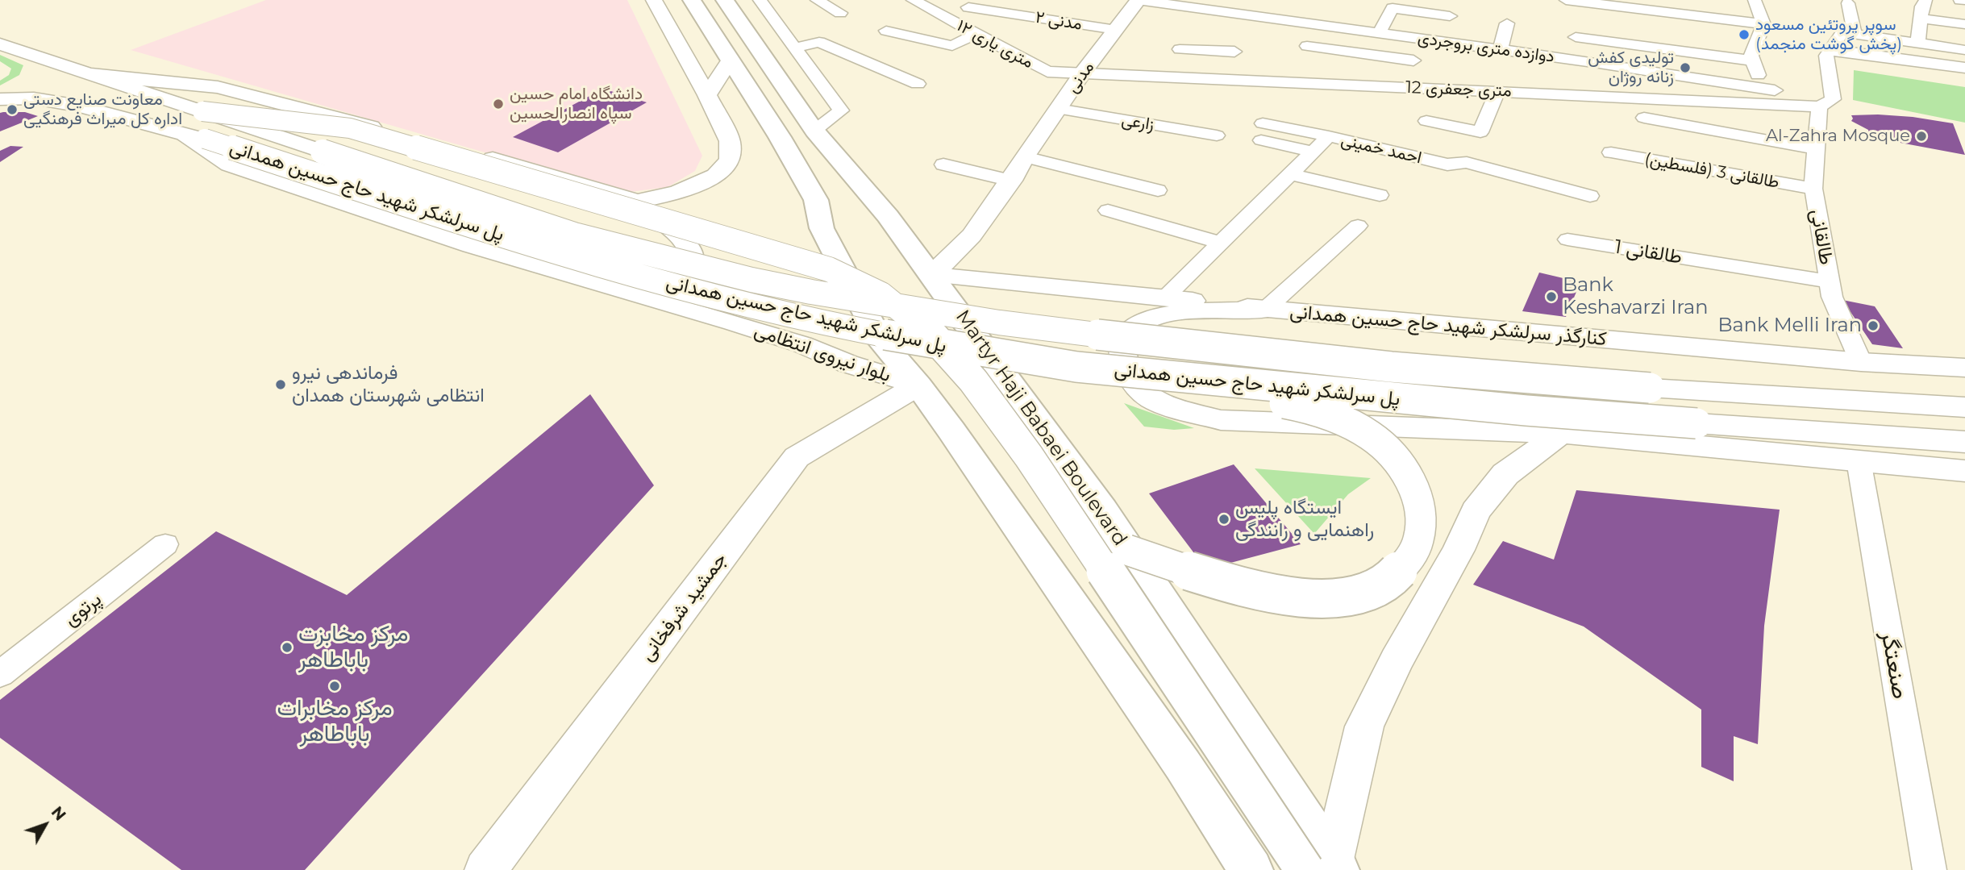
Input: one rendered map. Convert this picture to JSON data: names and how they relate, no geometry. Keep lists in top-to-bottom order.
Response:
{
  "streets": {
    "highway": ["Martyr Haji Babaei Boulevard"],
    "main road": [
      "مدنی",
      "پل سرلشکر شهید حاج حسین همدانی",
      "کنارگذر سرلشکر شهید حاج حسین همدانی",
      "بلوار نیروی انتظامی",
      "جمشید شرفخانی"
    ],
    "street": [
      "مدنی ۲",
      "۱۲ متری یاری",
      "دوازده متری بروجردی",
      "12 متری جعفری",
      "زارعی",
      "احمد خمینی",
      "طالقانی 3 (فلسطین)",
      "طالقانی",
      "طالقانی 1",
      "پرتوی",
      "صنعتگر"
    ]
  },
  "crossings": [
    ["مدنی ۲", "مدنی"],
    ["۱۲ متری یاری", "مدنی"],
    ["۱۲ متری یاری", "12 متری جعفری"],
    ["دوازده متری بروجردی", "مدنی"],
    ["دوازده متری بروجردی", "12 متری جعفری"],
    ["دوازده متری بروجردی", "طالقانی"],
    ["مدنی", "12 متری جعفری"],
    ["مدنی", "زارعی"],
    ["مدنی", "کنارگذر سرلشکر شهید حاج حسین همدانی"],
    ["مدنی", "Martyr Haji Babaei Boulevard"],
    ["12 متری جعفری", "طالقانی"],
    ["احمد خمینی", "کنارگذر سرلشکر شهید حاج حسین همدانی"],
    ["طالقانی 3 (فلسطین)", "طالقانی"],
    ["پل سرلشکر شهید حاج حسین همدانی", "بلوار نیروی انتظامی"],
    ["طالقانی", "طالقانی 1"],
    ["طالقانی", "کنارگذر سرلشکر شهید حاج حسین همدانی"],
    ["کنارگذر سرلشکر شهید حاج حسین همدانی", "Martyr Haji Babaei Boulevard"],
    ["بلوار نیروی انتظامی", "جمشید شرفخانی"]
  ],
  "places": [
    "سوپر پروتئین مسعود (پخش گوشت منجمد)",
    "تولیدی کفش زنانه روژان",
    "دانشگاه امام حسین سپاه انصارالحسین",
    "معاونت صنایع دستی اداره کل میراث فرهنگیی",
    "Al-Zahra Mosque",
    "Bank Keshavarzi Iran",
    "Bank Melli Iran",
    "فرماندهی نیرو انتظامی شهرستان همدان",
    "ایستگاه پلیس راهنمایی و رانندگی",
    "مرکز مخابزت باباطاهر",
    "مرکز مخابرات باباطاهر"
  ],
  "north": "top right"
}
